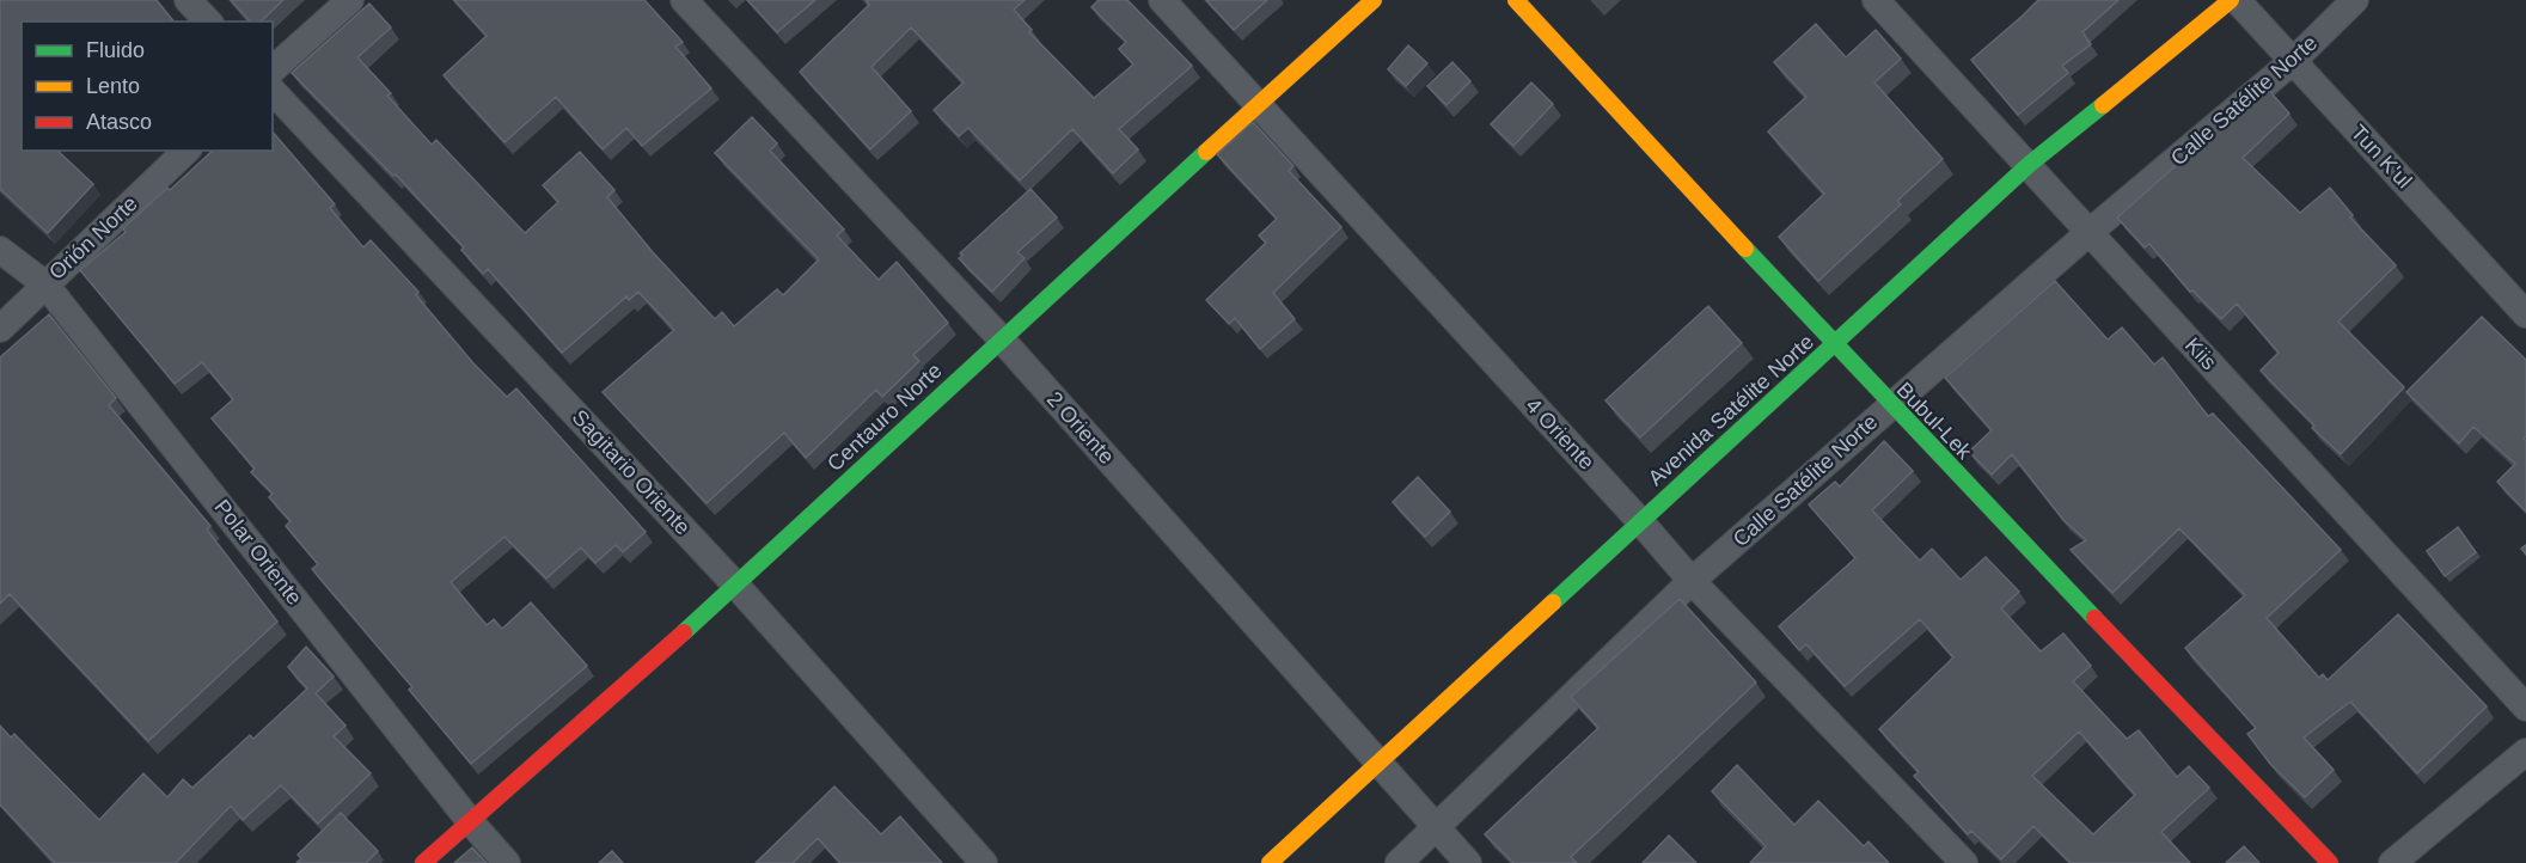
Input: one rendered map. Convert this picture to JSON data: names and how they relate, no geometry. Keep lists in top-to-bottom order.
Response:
{
  "streets": {
    "street": [
      "Calle Satélite Norte",
      "Tun K'ul",
      "Orión Norte",
      "Kiis",
      "Avenida Satélite Norte",
      "Centauro Norte",
      "Bubul-Lek",
      "2 Oriente",
      "4 Oriente",
      "Sagitario Oriente",
      "Polar Oriente"
    ]
  },
  "crossings": [
    ["Calle Satélite Norte", "Tun K'ul"],
    ["Calle Satélite Norte", "Kiis"],
    ["Calle Satélite Norte", "Bubul-Lek"],
    ["Calle Satélite Norte", "2 Oriente"],
    ["Calle Satélite Norte", "4 Oriente"],
    ["Orión Norte", "Polar Oriente"],
    ["Kiis", "Avenida Satélite Norte"],
    ["Avenida Satélite Norte", "Bubul-Lek"],
    ["Avenida Satélite Norte", "2 Oriente"],
    ["Avenida Satélite Norte", "4 Oriente"],
    ["Centauro Norte", "2 Oriente"],
    ["Centauro Norte", "4 Oriente"],
    ["Centauro Norte", "Sagitario Oriente"],
    ["Centauro Norte", "Polar Oriente"]
  ],
  "legend": ["Fluido", "Lento", "Atasco"]
}
